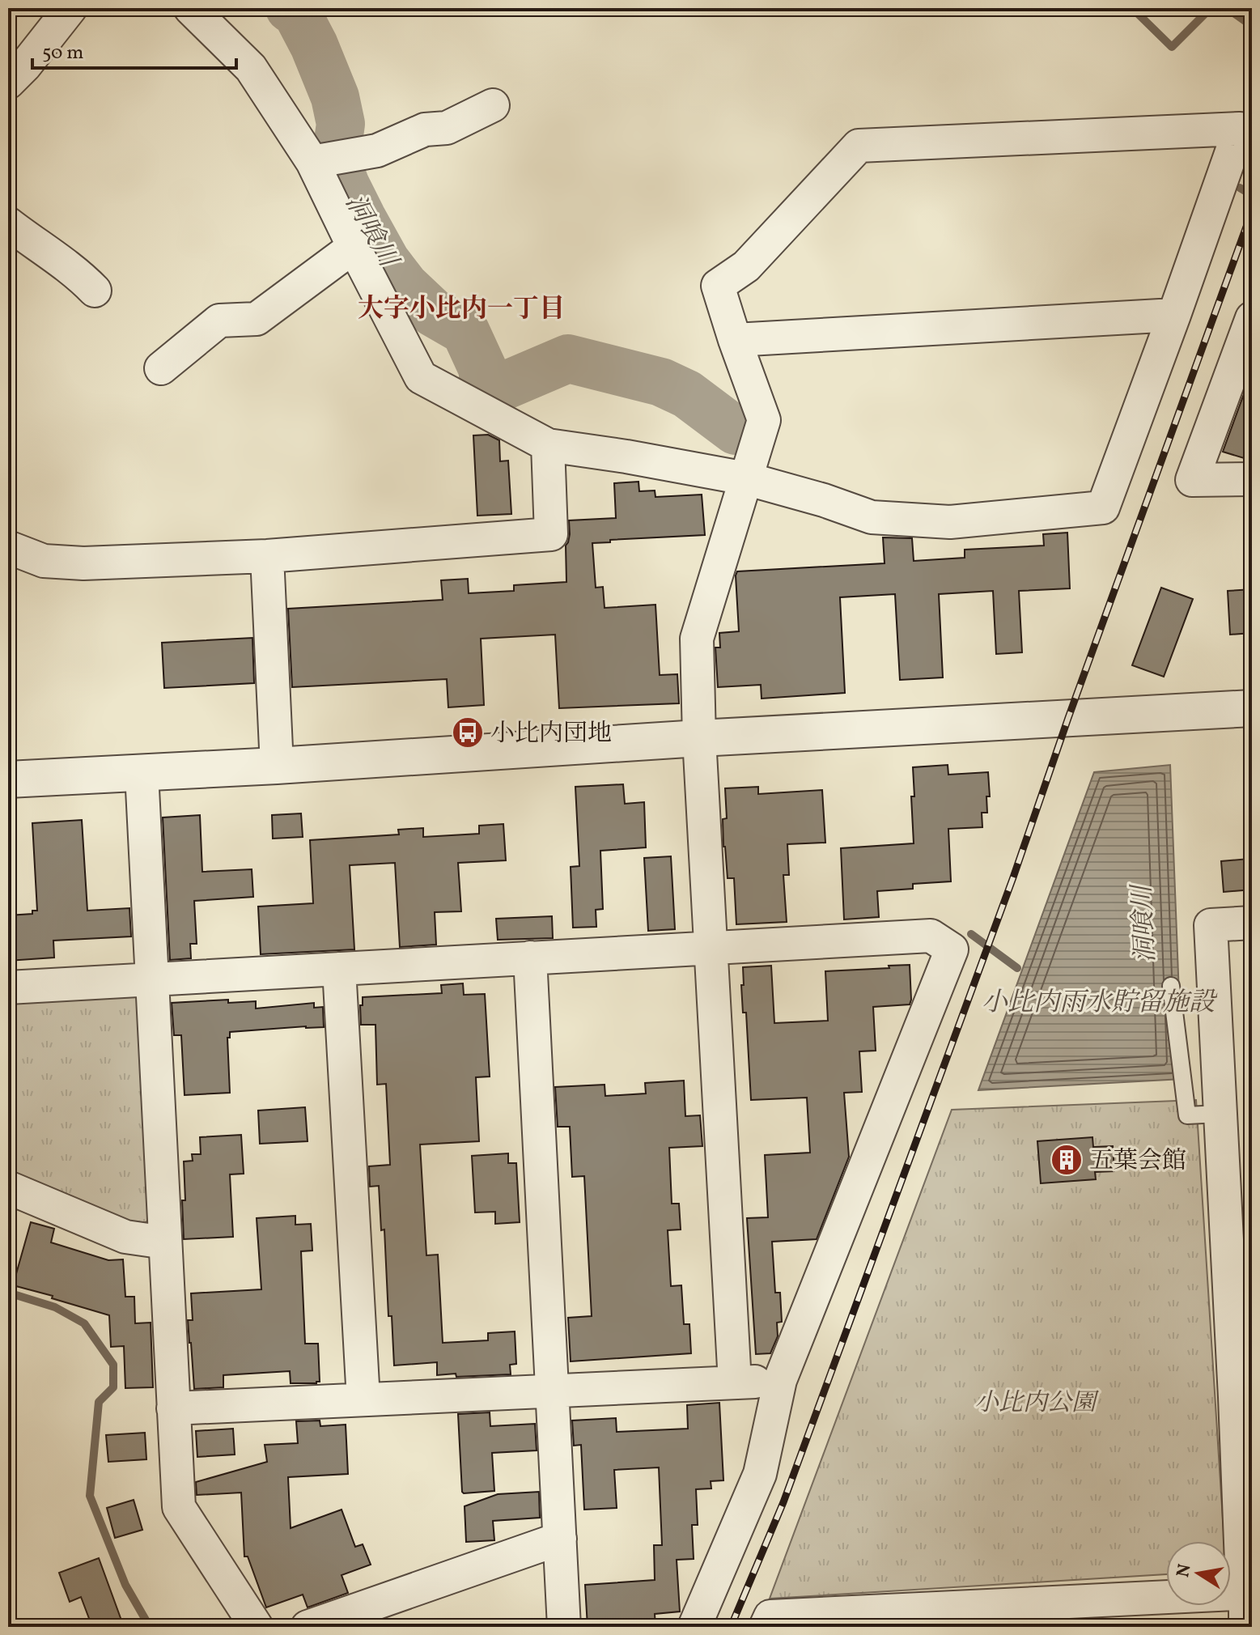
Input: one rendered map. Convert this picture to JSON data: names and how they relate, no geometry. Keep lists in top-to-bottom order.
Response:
{
  "districts": ["大字小比内一丁目"],
  "water": ["洞喰川", "小比内雨水貯留施設"],
  "parks": ["小比内公園"],
  "places": {
    "bus stop": ["小比内団地"],
    "building": ["五葉会館"]
  },
  "scale_bar": "50 m",
  "north": "left"
}
